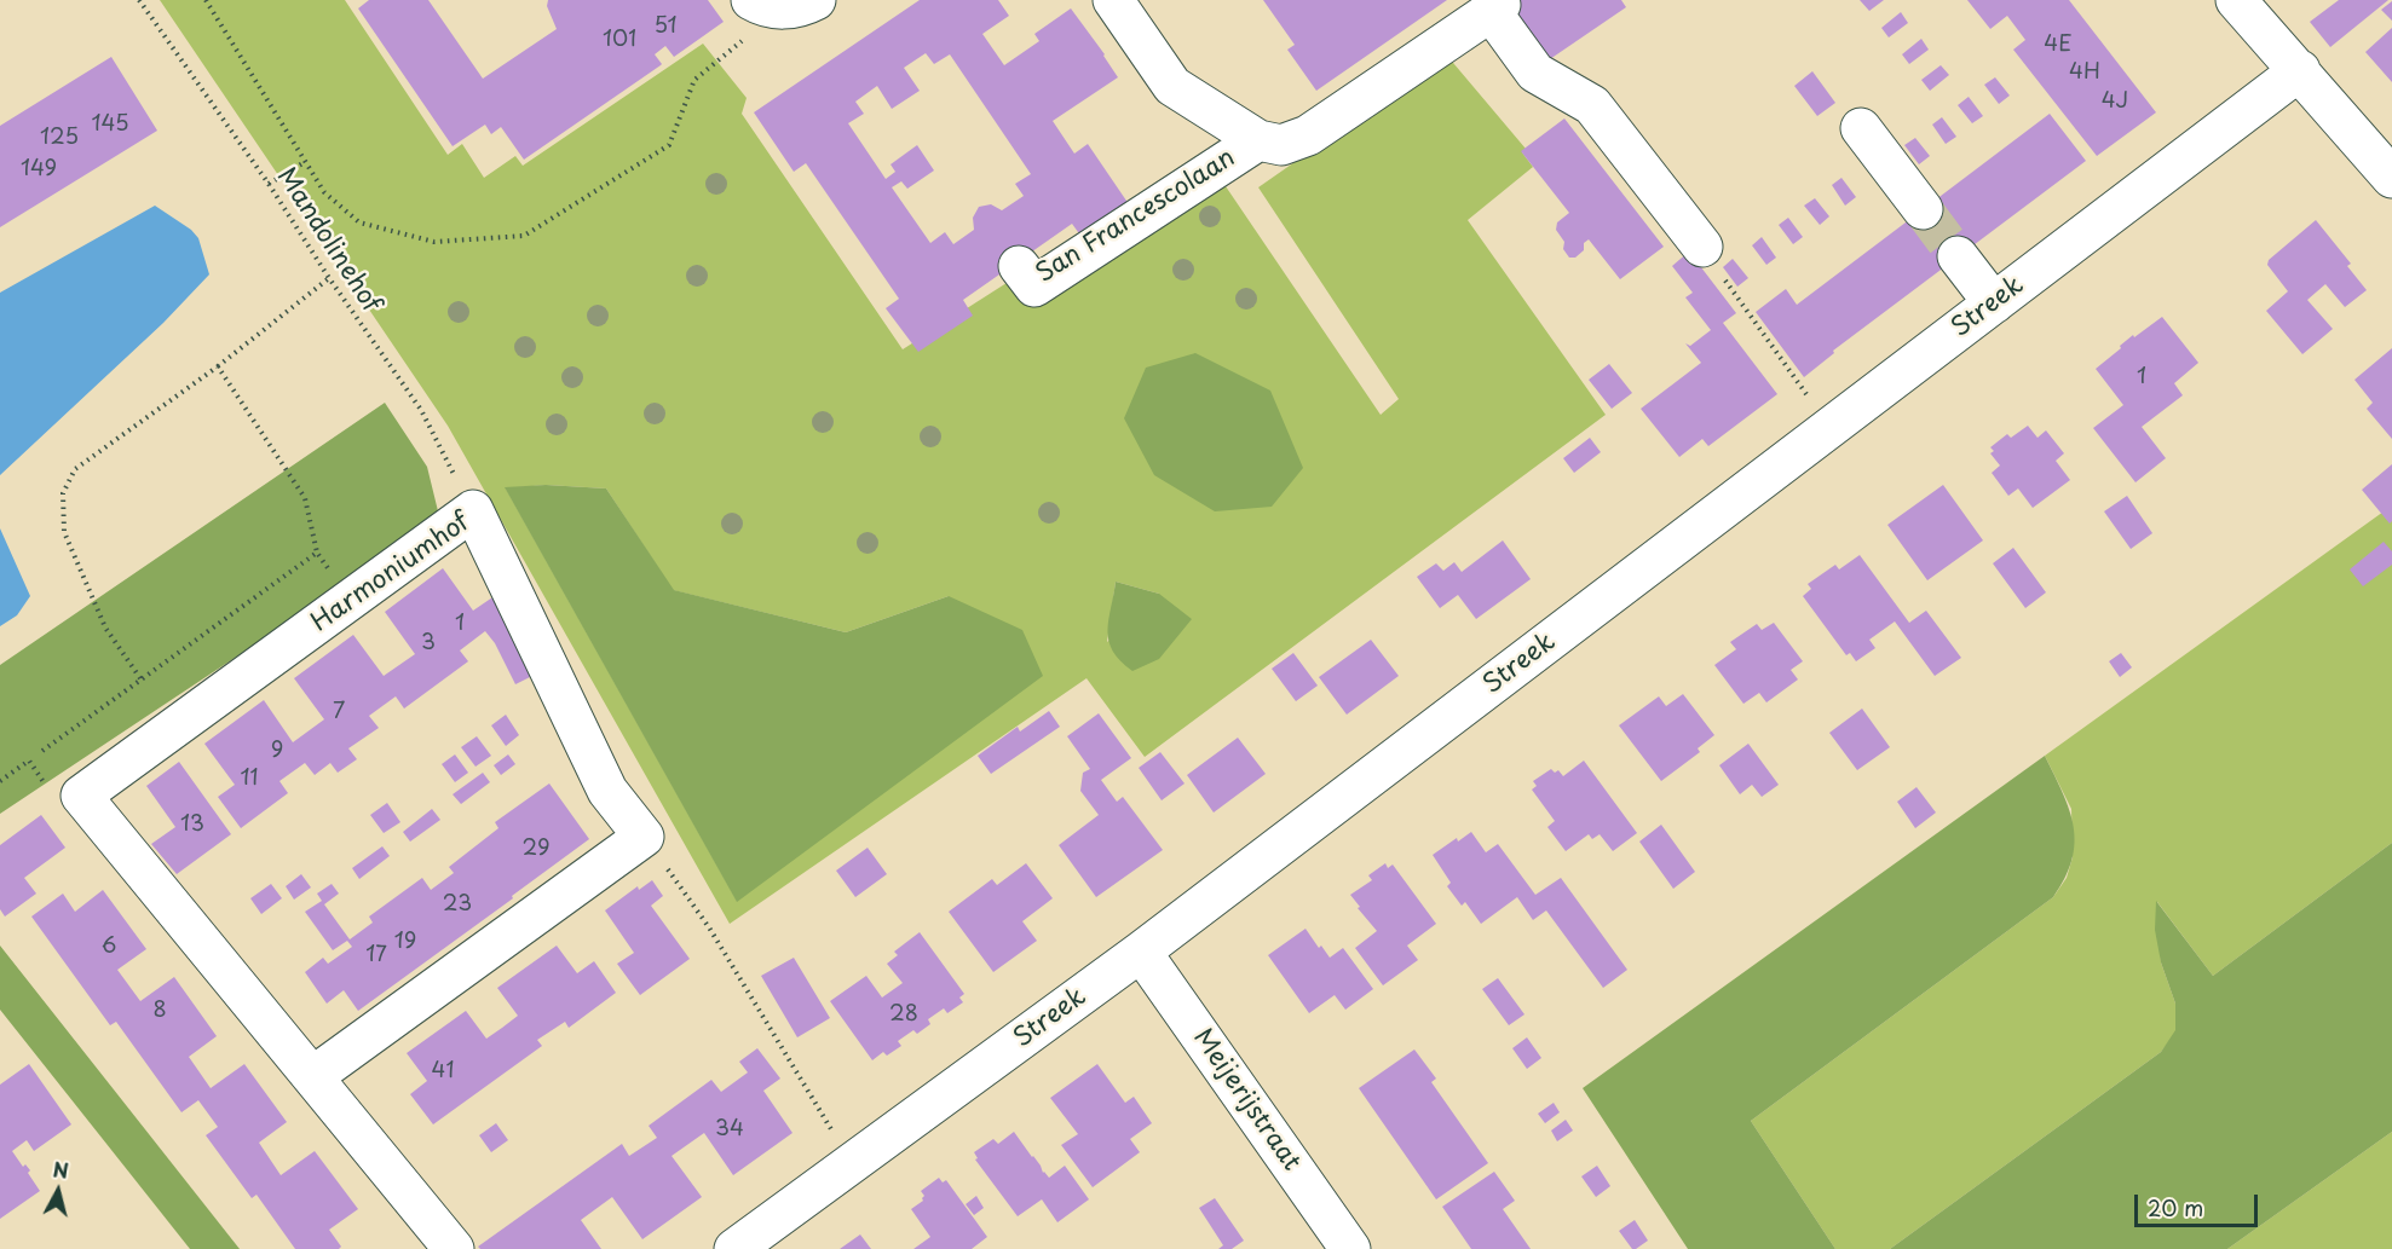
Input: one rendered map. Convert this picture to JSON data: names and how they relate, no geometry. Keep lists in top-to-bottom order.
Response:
{
  "streets": {
    "street": [
      "San Francescolaan",
      "Streek",
      "Harmoniumhof",
      "Meijerijstraat"
    ],
    "path": ["Mandolinehof"]
  },
  "crossings": [
    ["Mandolinehof", "Harmoniumhof"],
    ["Streek", "Meijerijstraat"]
  ],
  "house_numbers": [
    "51",
    "101",
    "4E",
    "4H",
    "4J",
    "145",
    "125",
    "149",
    "1",
    "1",
    "3",
    "7",
    "9",
    "11",
    "13",
    "29",
    "23",
    "19",
    "6",
    "17",
    "8",
    "28",
    "41",
    "34"
  ],
  "scale_bar": "20 m",
  "north": "top"
}
